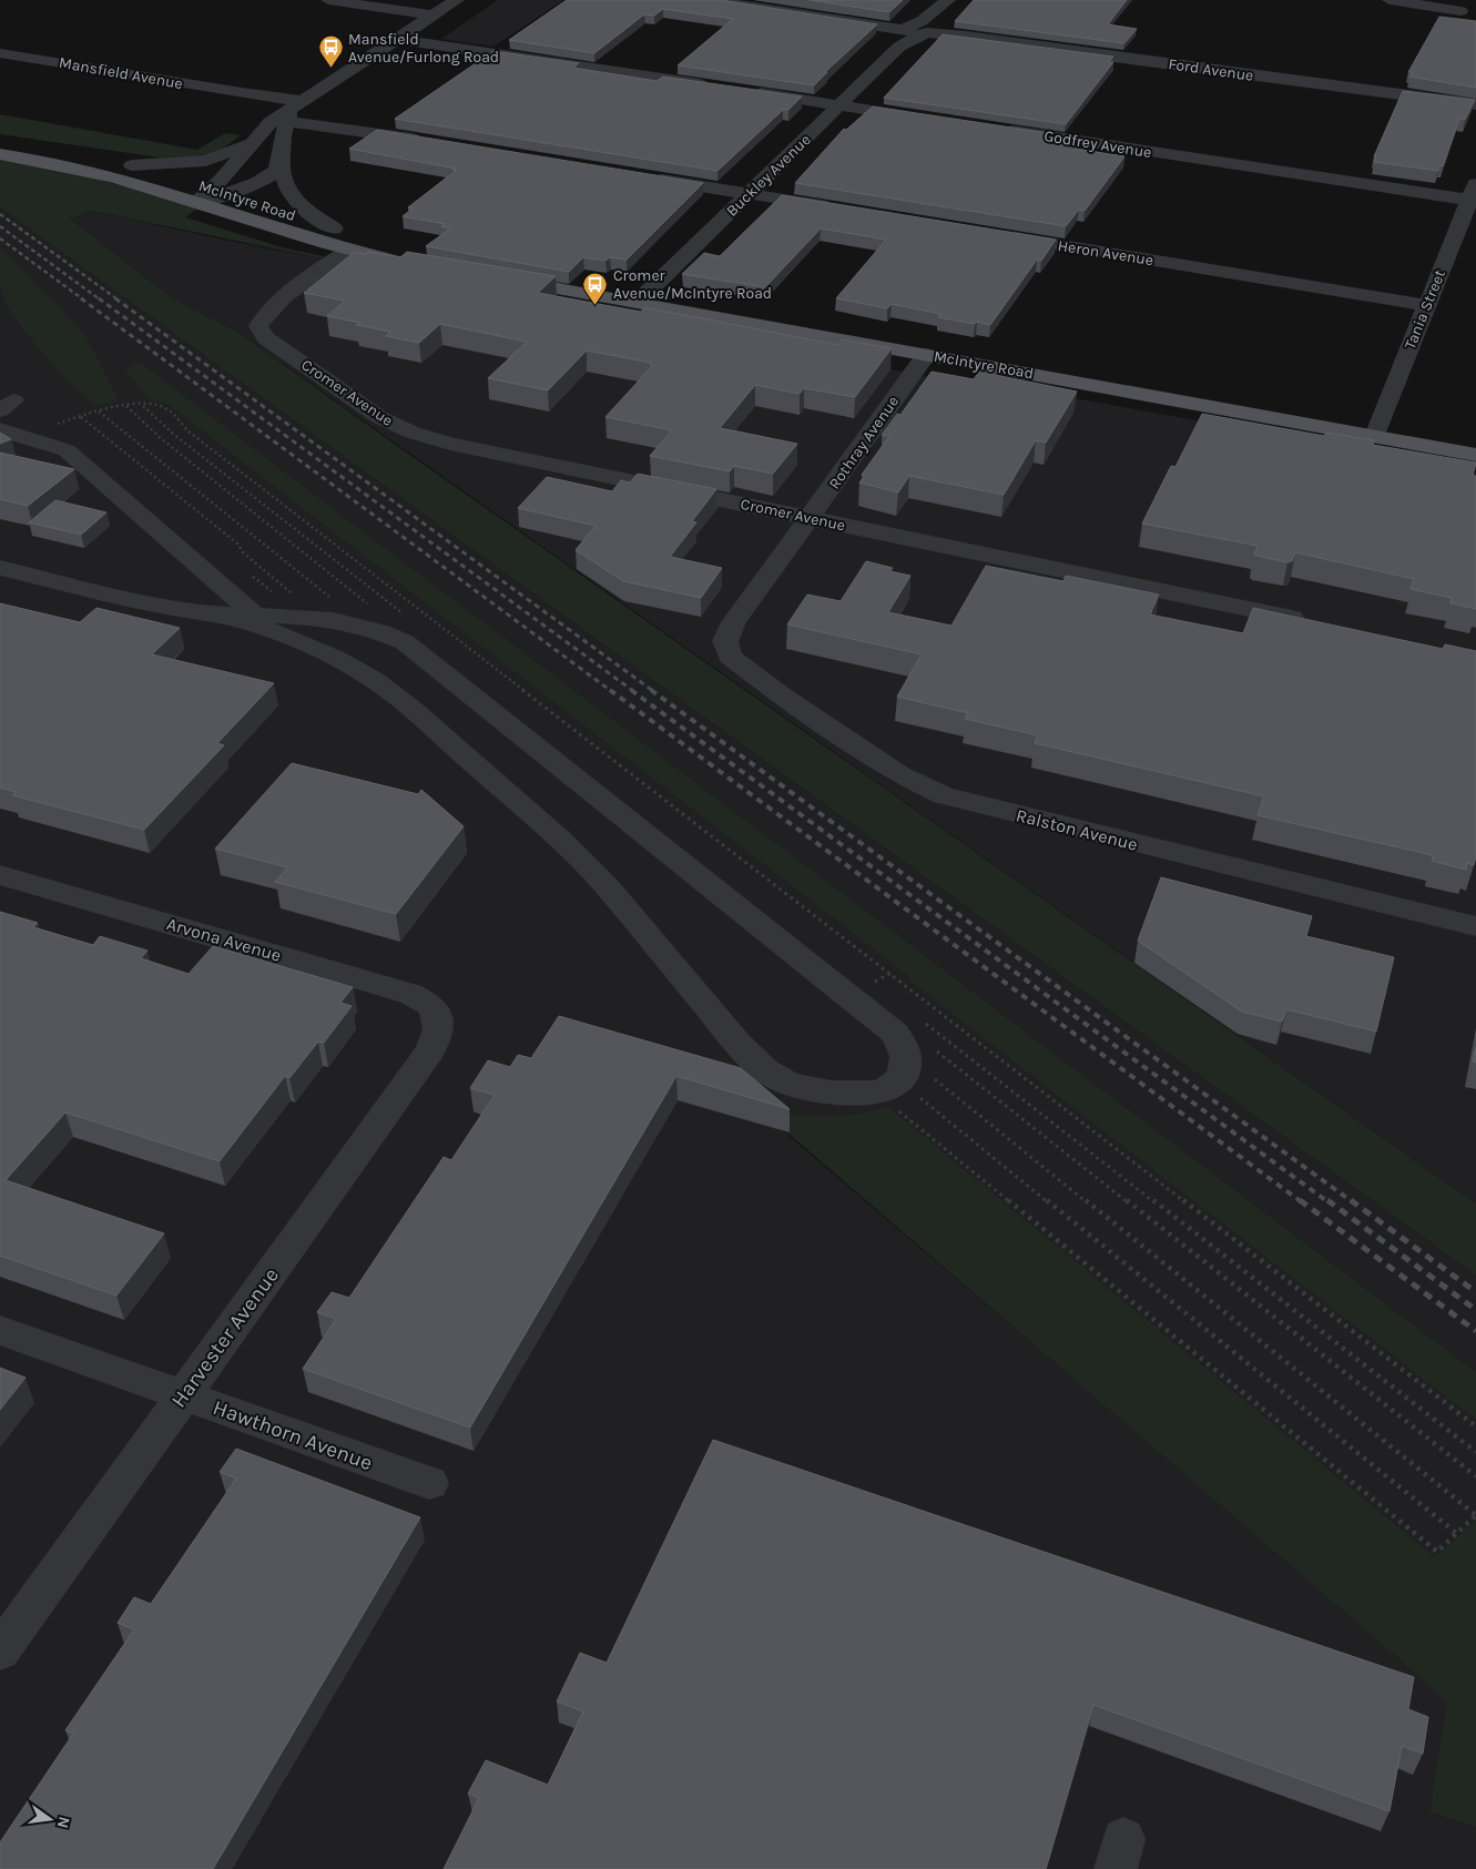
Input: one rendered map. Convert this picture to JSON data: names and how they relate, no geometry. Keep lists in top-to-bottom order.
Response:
{
  "streets": {
    "main road": ["McIntyre Road"],
    "street": [
      "Ford Avenue",
      "Mansfield Avenue",
      "Godfrey Avenue",
      "Buckley Avenue",
      "Heron Avenue",
      "Tania Street",
      "Cromer Avenue",
      "Rothray Avenue",
      "Ralston Avenue",
      "Arvona Avenue",
      "Harvester Avenue",
      "Hawthorn Avenue"
    ]
  },
  "crossings": [
    ["Ford Avenue", "Buckley Avenue"],
    ["Godfrey Avenue", "Tania Street"],
    ["Buckley Avenue", "McIntyre Road"],
    ["McIntyre Road", "Tania Street"],
    ["McIntyre Road", "Cromer Avenue"],
    ["McIntyre Road", "Rothray Avenue"],
    ["Heron Avenue", "Tania Street"],
    ["Cromer Avenue", "Rothray Avenue"],
    ["Rothray Avenue", "Ralston Avenue"],
    ["Arvona Avenue", "Harvester Avenue"],
    ["Harvester Avenue", "Hawthorn Avenue"]
  ],
  "places": {
    "bus stop": ["Mansfield Avenue/Furlong Road", "Cromer Avenue/McIntyre Road"]
  },
  "north": "right"
}
